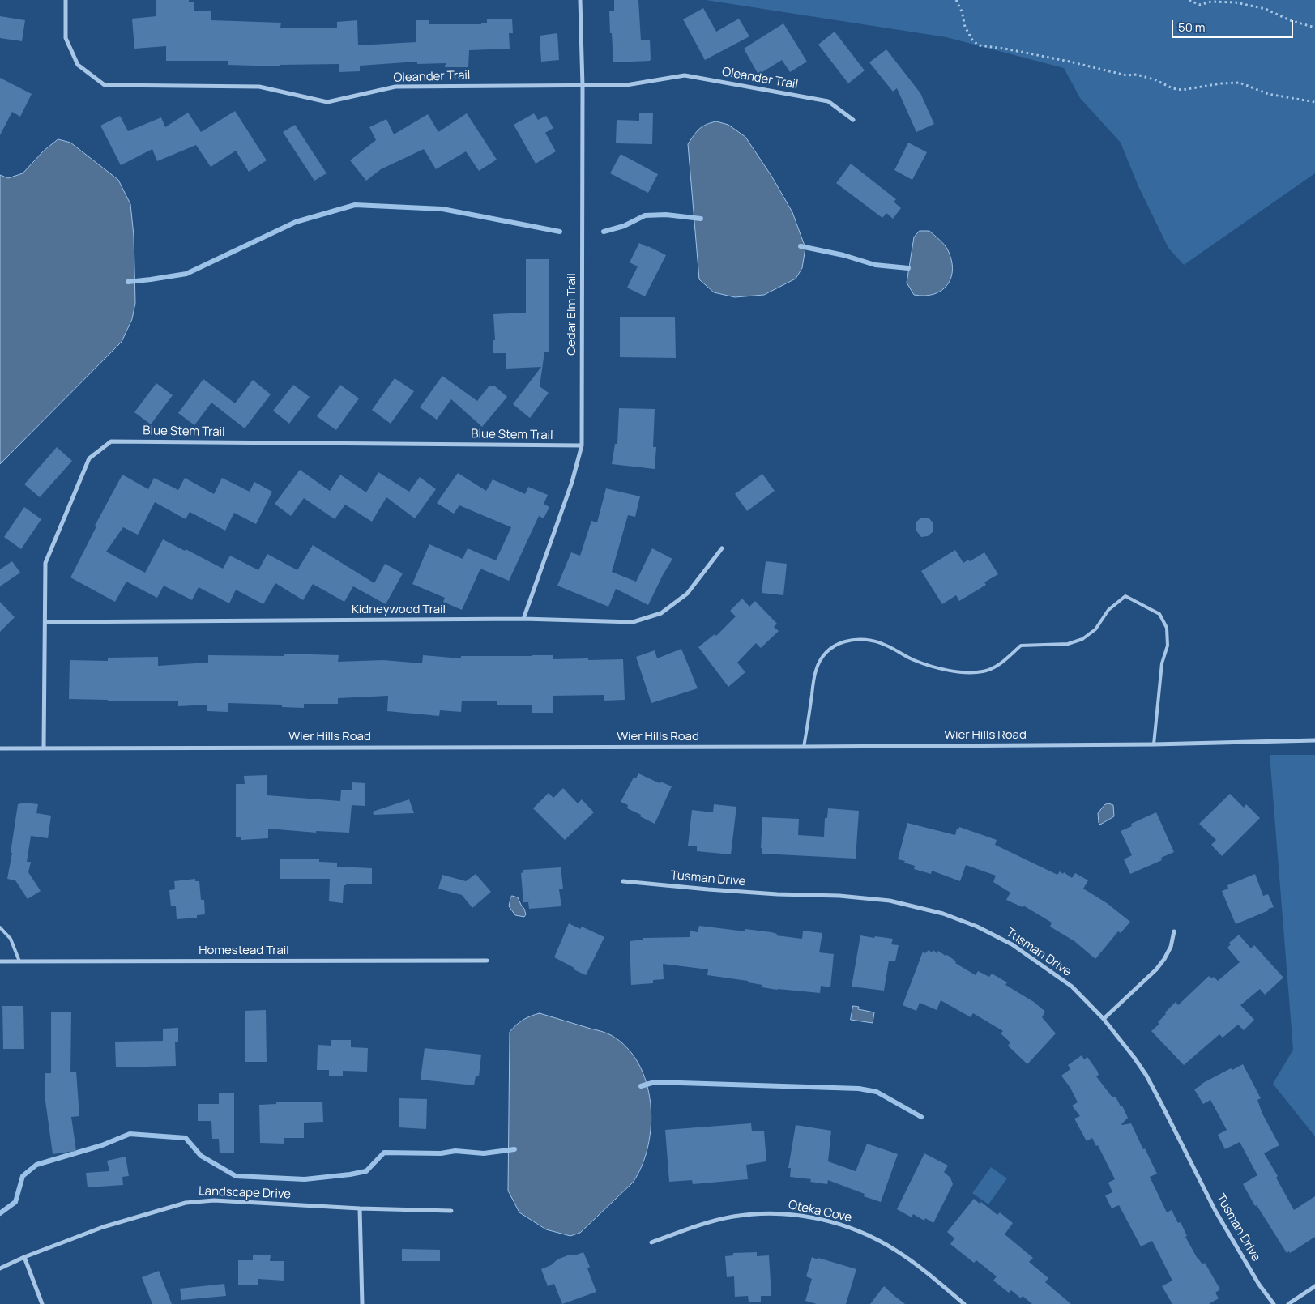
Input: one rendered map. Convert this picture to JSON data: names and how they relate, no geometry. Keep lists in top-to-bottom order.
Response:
{
  "streets": {
    "street": [
      "Oleander Trail",
      "Cedar Elm Trail",
      "Blue Stem Trail",
      "Kidneywood Trail",
      "Wier Hills Road",
      "Tusman Drive",
      "Homestead Trail",
      "Landscape Drive",
      "Oteka Cove"
    ]
  },
  "crossings": [
    ["Oleander Trail", "Cedar Elm Trail"],
    ["Cedar Elm Trail", "Blue Stem Trail"],
    ["Cedar Elm Trail", "Kidneywood Trail"],
    ["Blue Stem Trail", "Kidneywood Trail"],
    ["Blue Stem Trail", "Wier Hills Road"]
  ],
  "scale_bar": "50 m"
}
